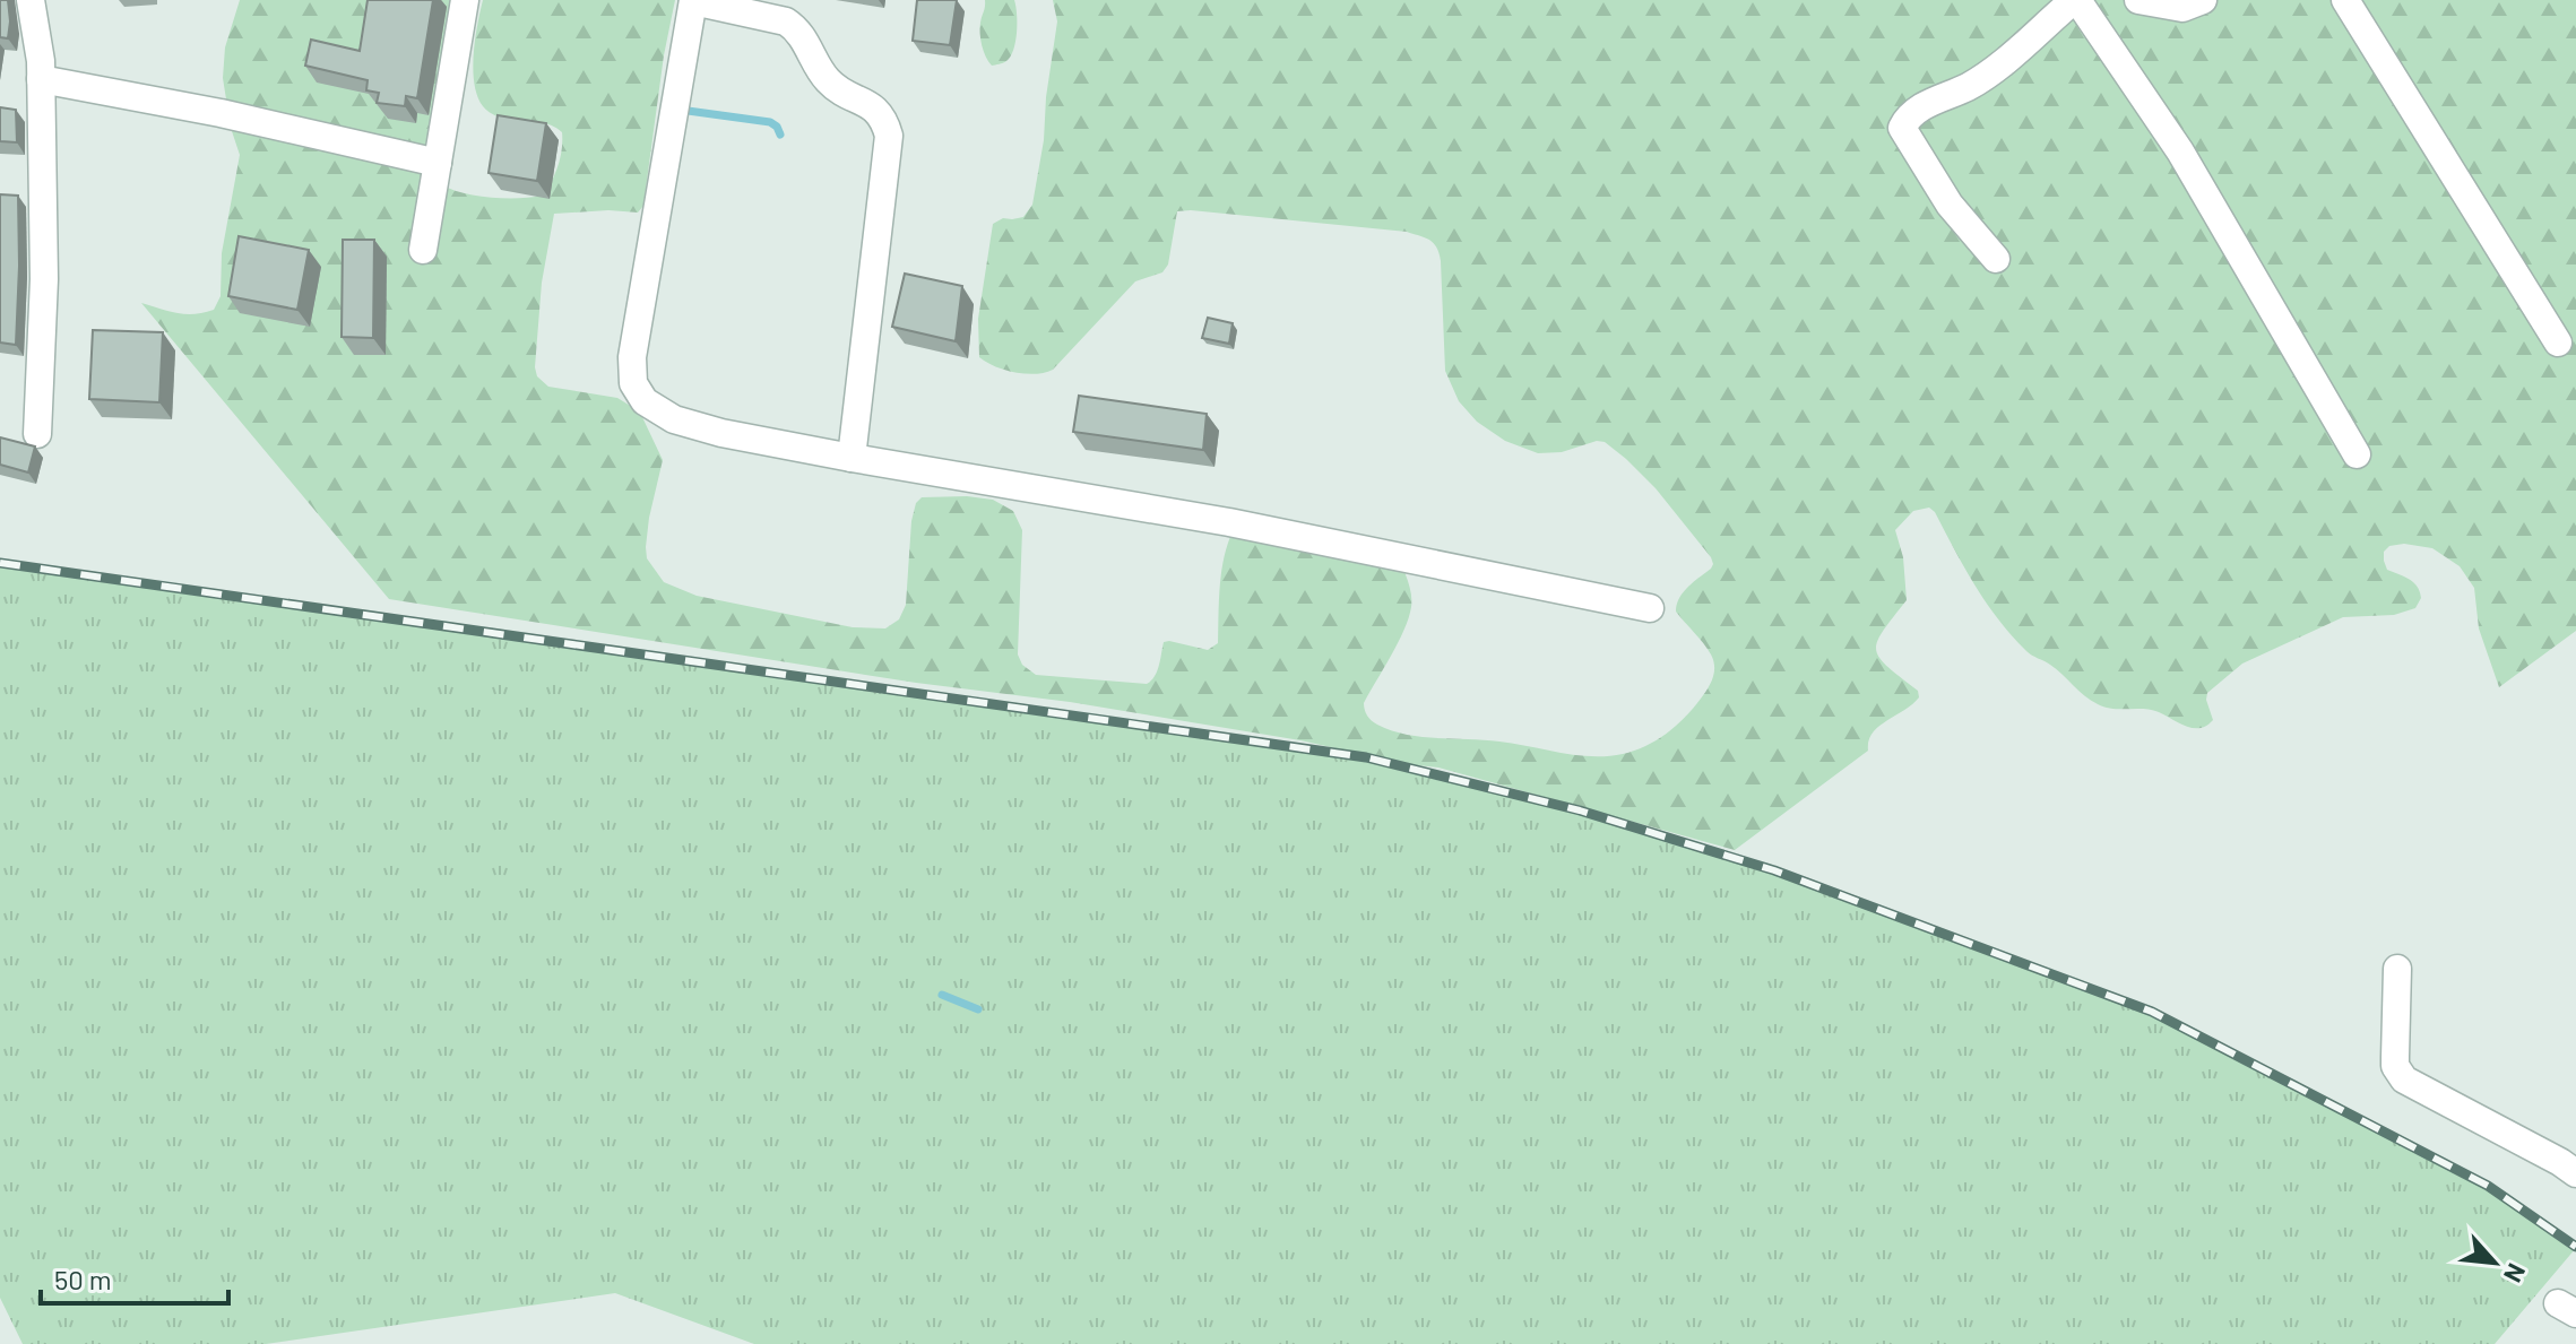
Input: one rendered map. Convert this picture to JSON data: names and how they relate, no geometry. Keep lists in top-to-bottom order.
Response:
{
  "scale_bar": "50 m",
  "north": "bottom right"
}
